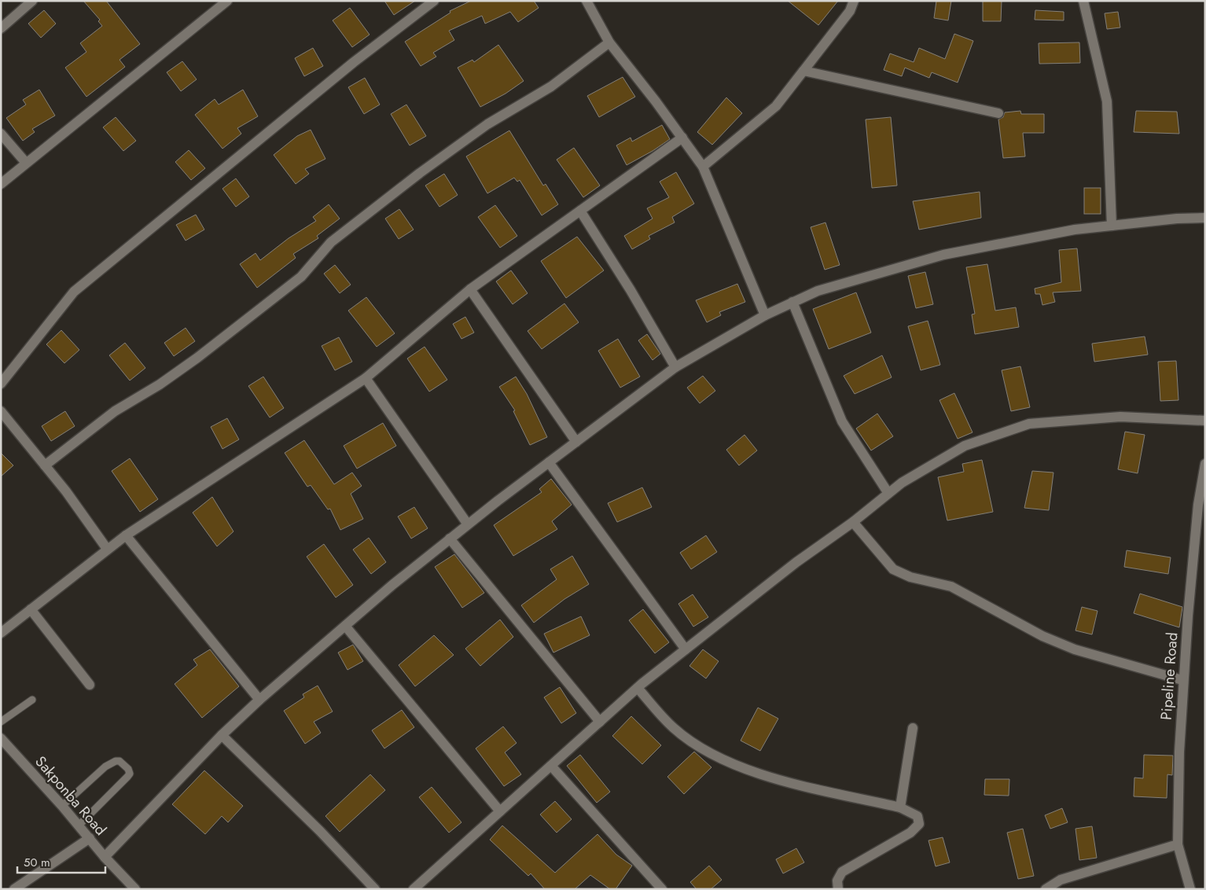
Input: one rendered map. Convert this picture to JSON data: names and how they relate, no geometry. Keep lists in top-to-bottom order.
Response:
{
  "streets": {
    "street": ["Pipeline Road", "Sakponba Road"]
  },
  "scale_bar": "50 m"
}
